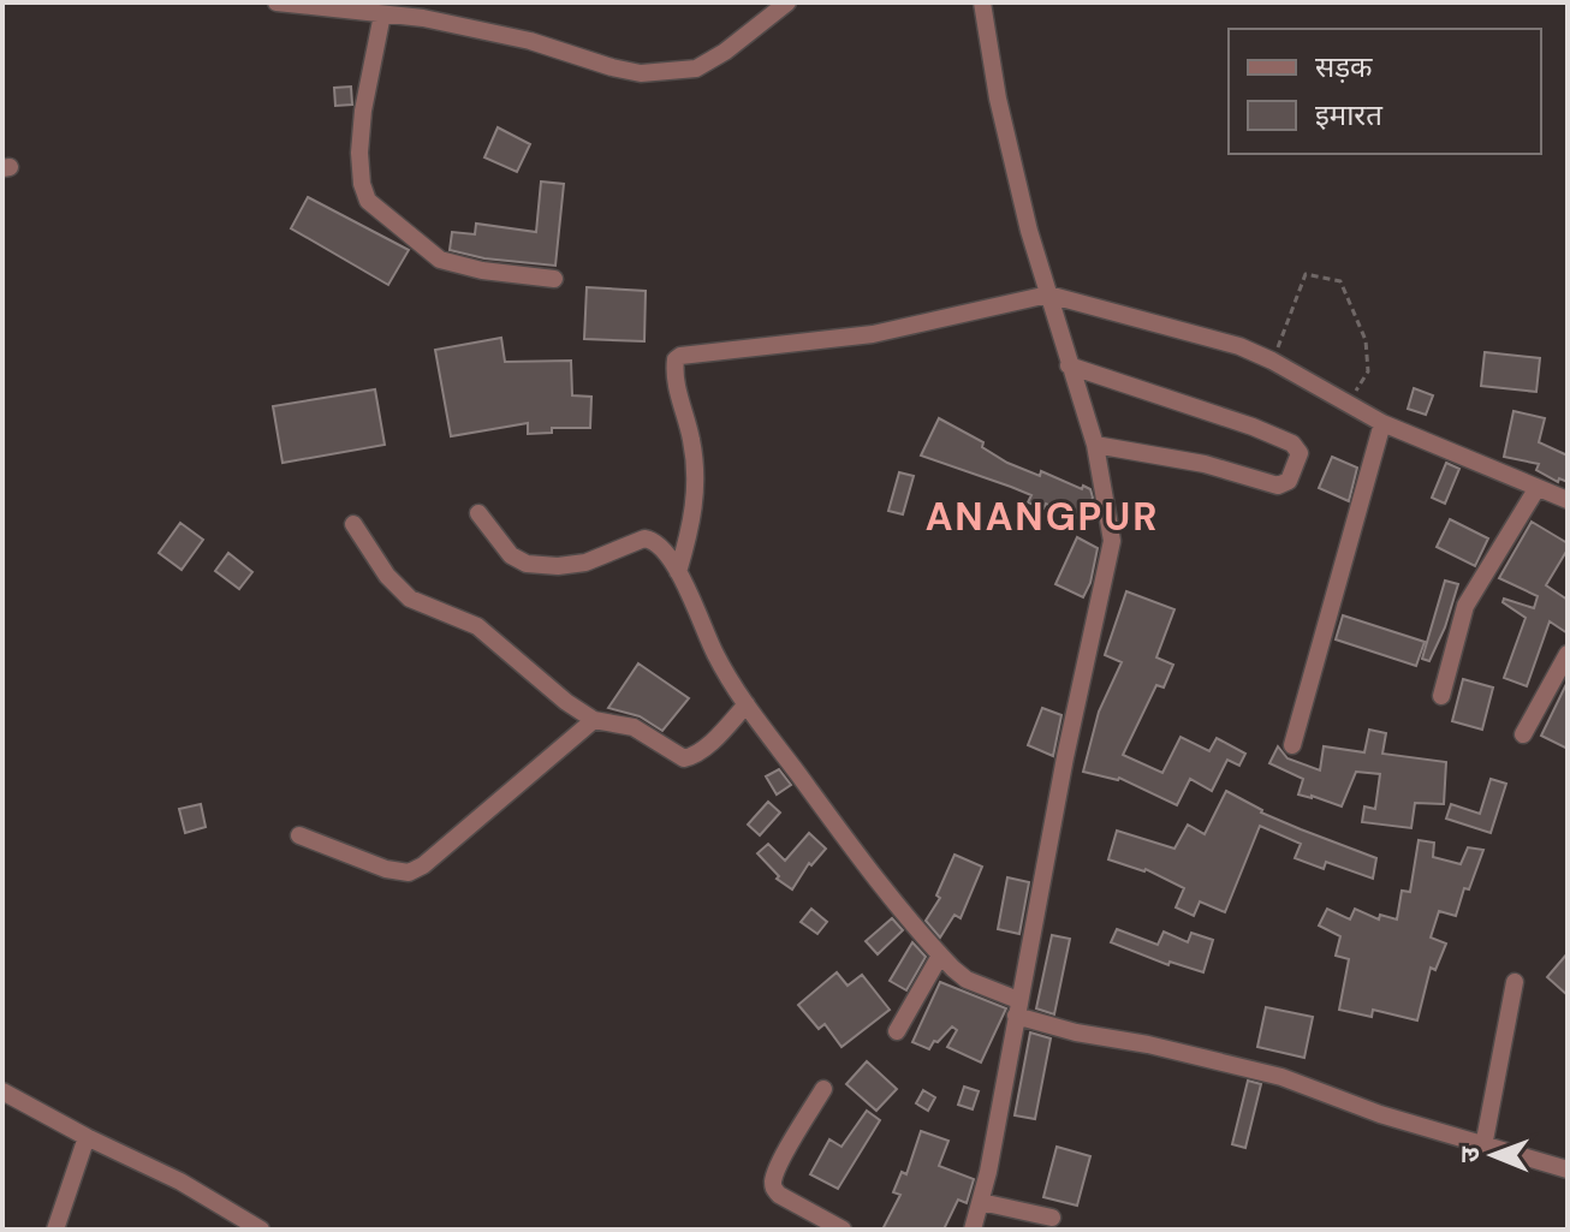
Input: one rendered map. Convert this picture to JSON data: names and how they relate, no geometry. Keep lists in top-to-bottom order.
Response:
{
  "districts": ["ANANGPUR"],
  "legend": ["सड़क", "इमारत"],
  "north": "left"
}
